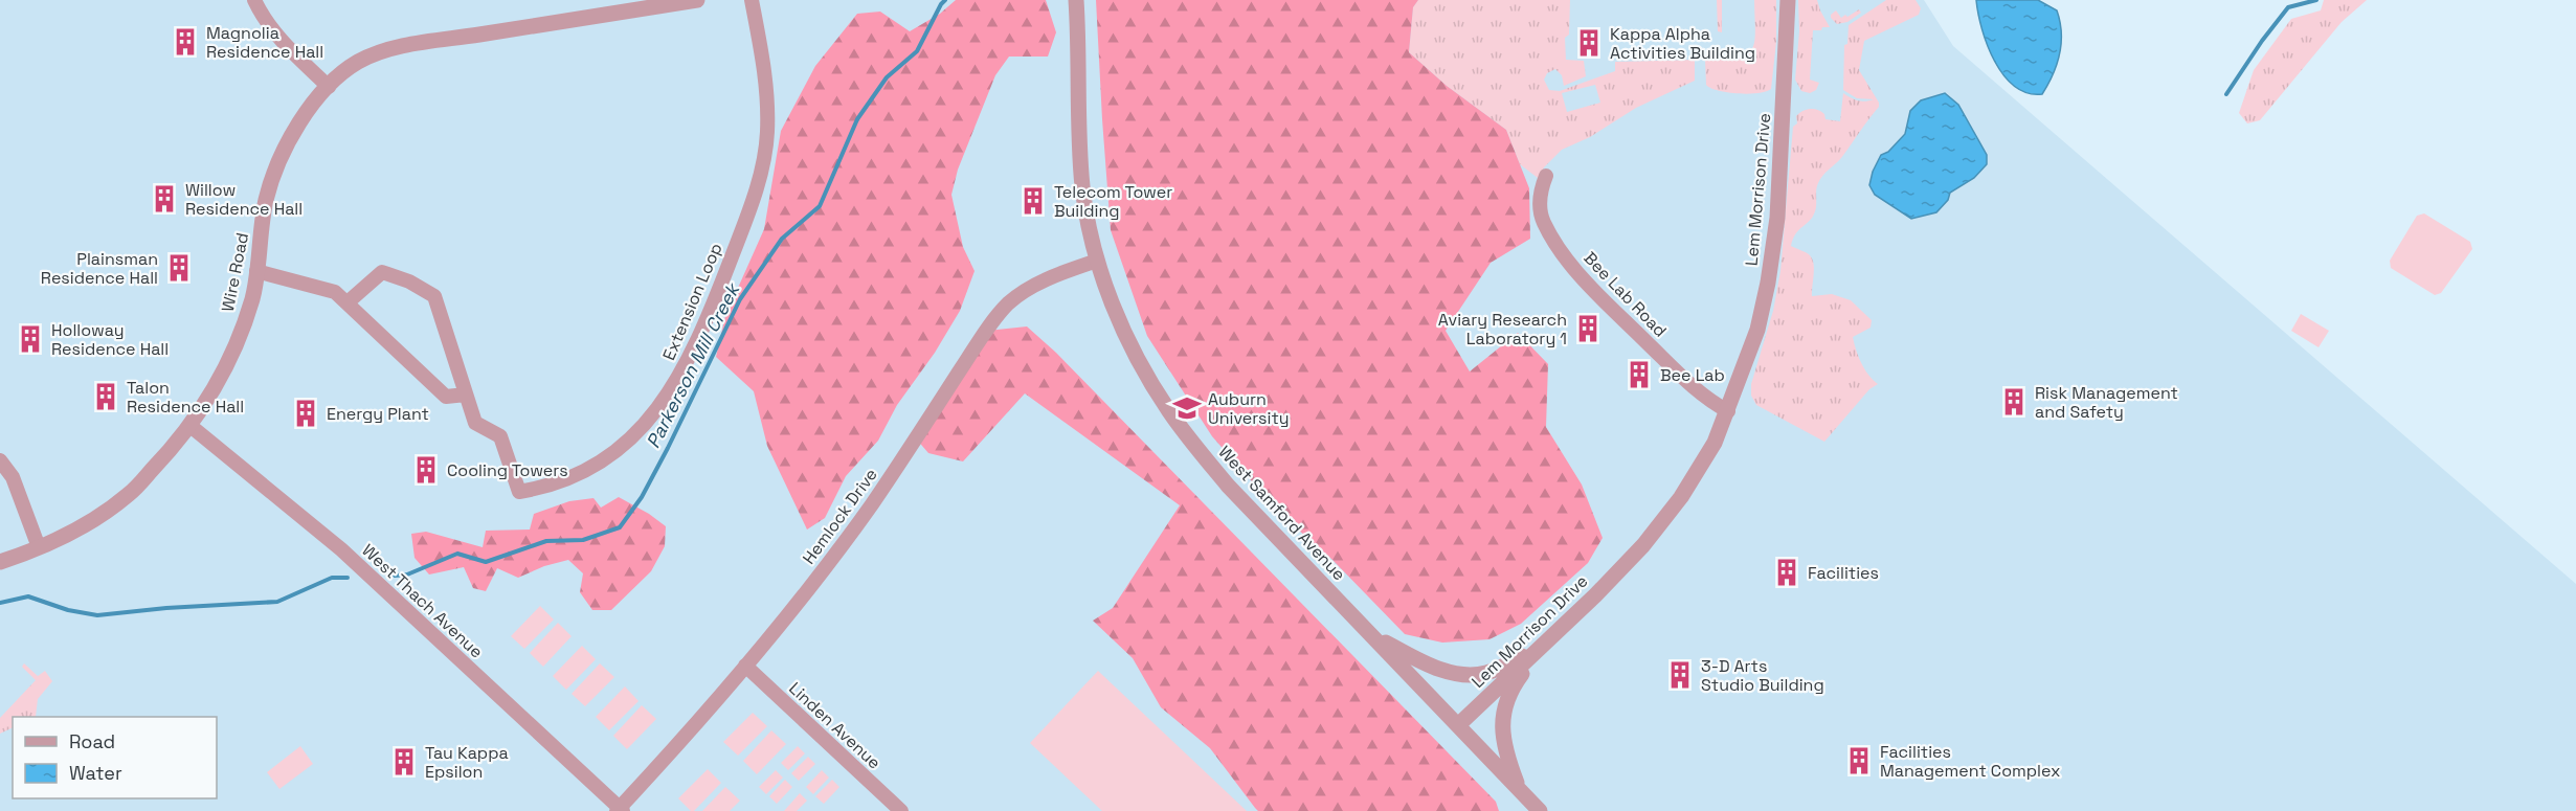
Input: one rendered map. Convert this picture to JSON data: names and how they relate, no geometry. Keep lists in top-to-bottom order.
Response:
{
  "streets": {
    "street": [
      "Lem Morrison Drive",
      "Wire Road",
      "Bee Lab Road",
      "Extension Loop",
      "West Samford Avenue",
      "Hemlock Drive",
      "West Thach Avenue",
      "Linden Avenue"
    ]
  },
  "crossings": [
    ["Lem Morrison Drive", "Bee Lab Road"],
    ["Lem Morrison Drive", "West Samford Avenue"],
    ["Wire Road", "West Thach Avenue"],
    ["West Samford Avenue", "Hemlock Drive"],
    ["Hemlock Drive", "West Thach Avenue"],
    ["Hemlock Drive", "Linden Avenue"]
  ],
  "water": ["Parkerson Mill Creek"],
  "places": {
    "building": [
      "Magnolia Residence Hall",
      "Kappa Alpha Activities Building",
      "Willow Residence Hall",
      "Telecom Tower Building",
      "Plainsman Residence Hall",
      "Aviary Research Laboratory 1",
      "Holloway Residence Hall",
      "Bee Lab",
      "Talon Residence Hall",
      "Risk Management and Safety",
      "Energy Plant",
      "Cooling Towers",
      "Facilities",
      "3-D Arts Studio Building",
      "Facilities Management Complex",
      "Tau Kappa Epsilon"
    ],
    "school or university": ["Auburn University"]
  },
  "legend": ["Road", "Water"]
}
